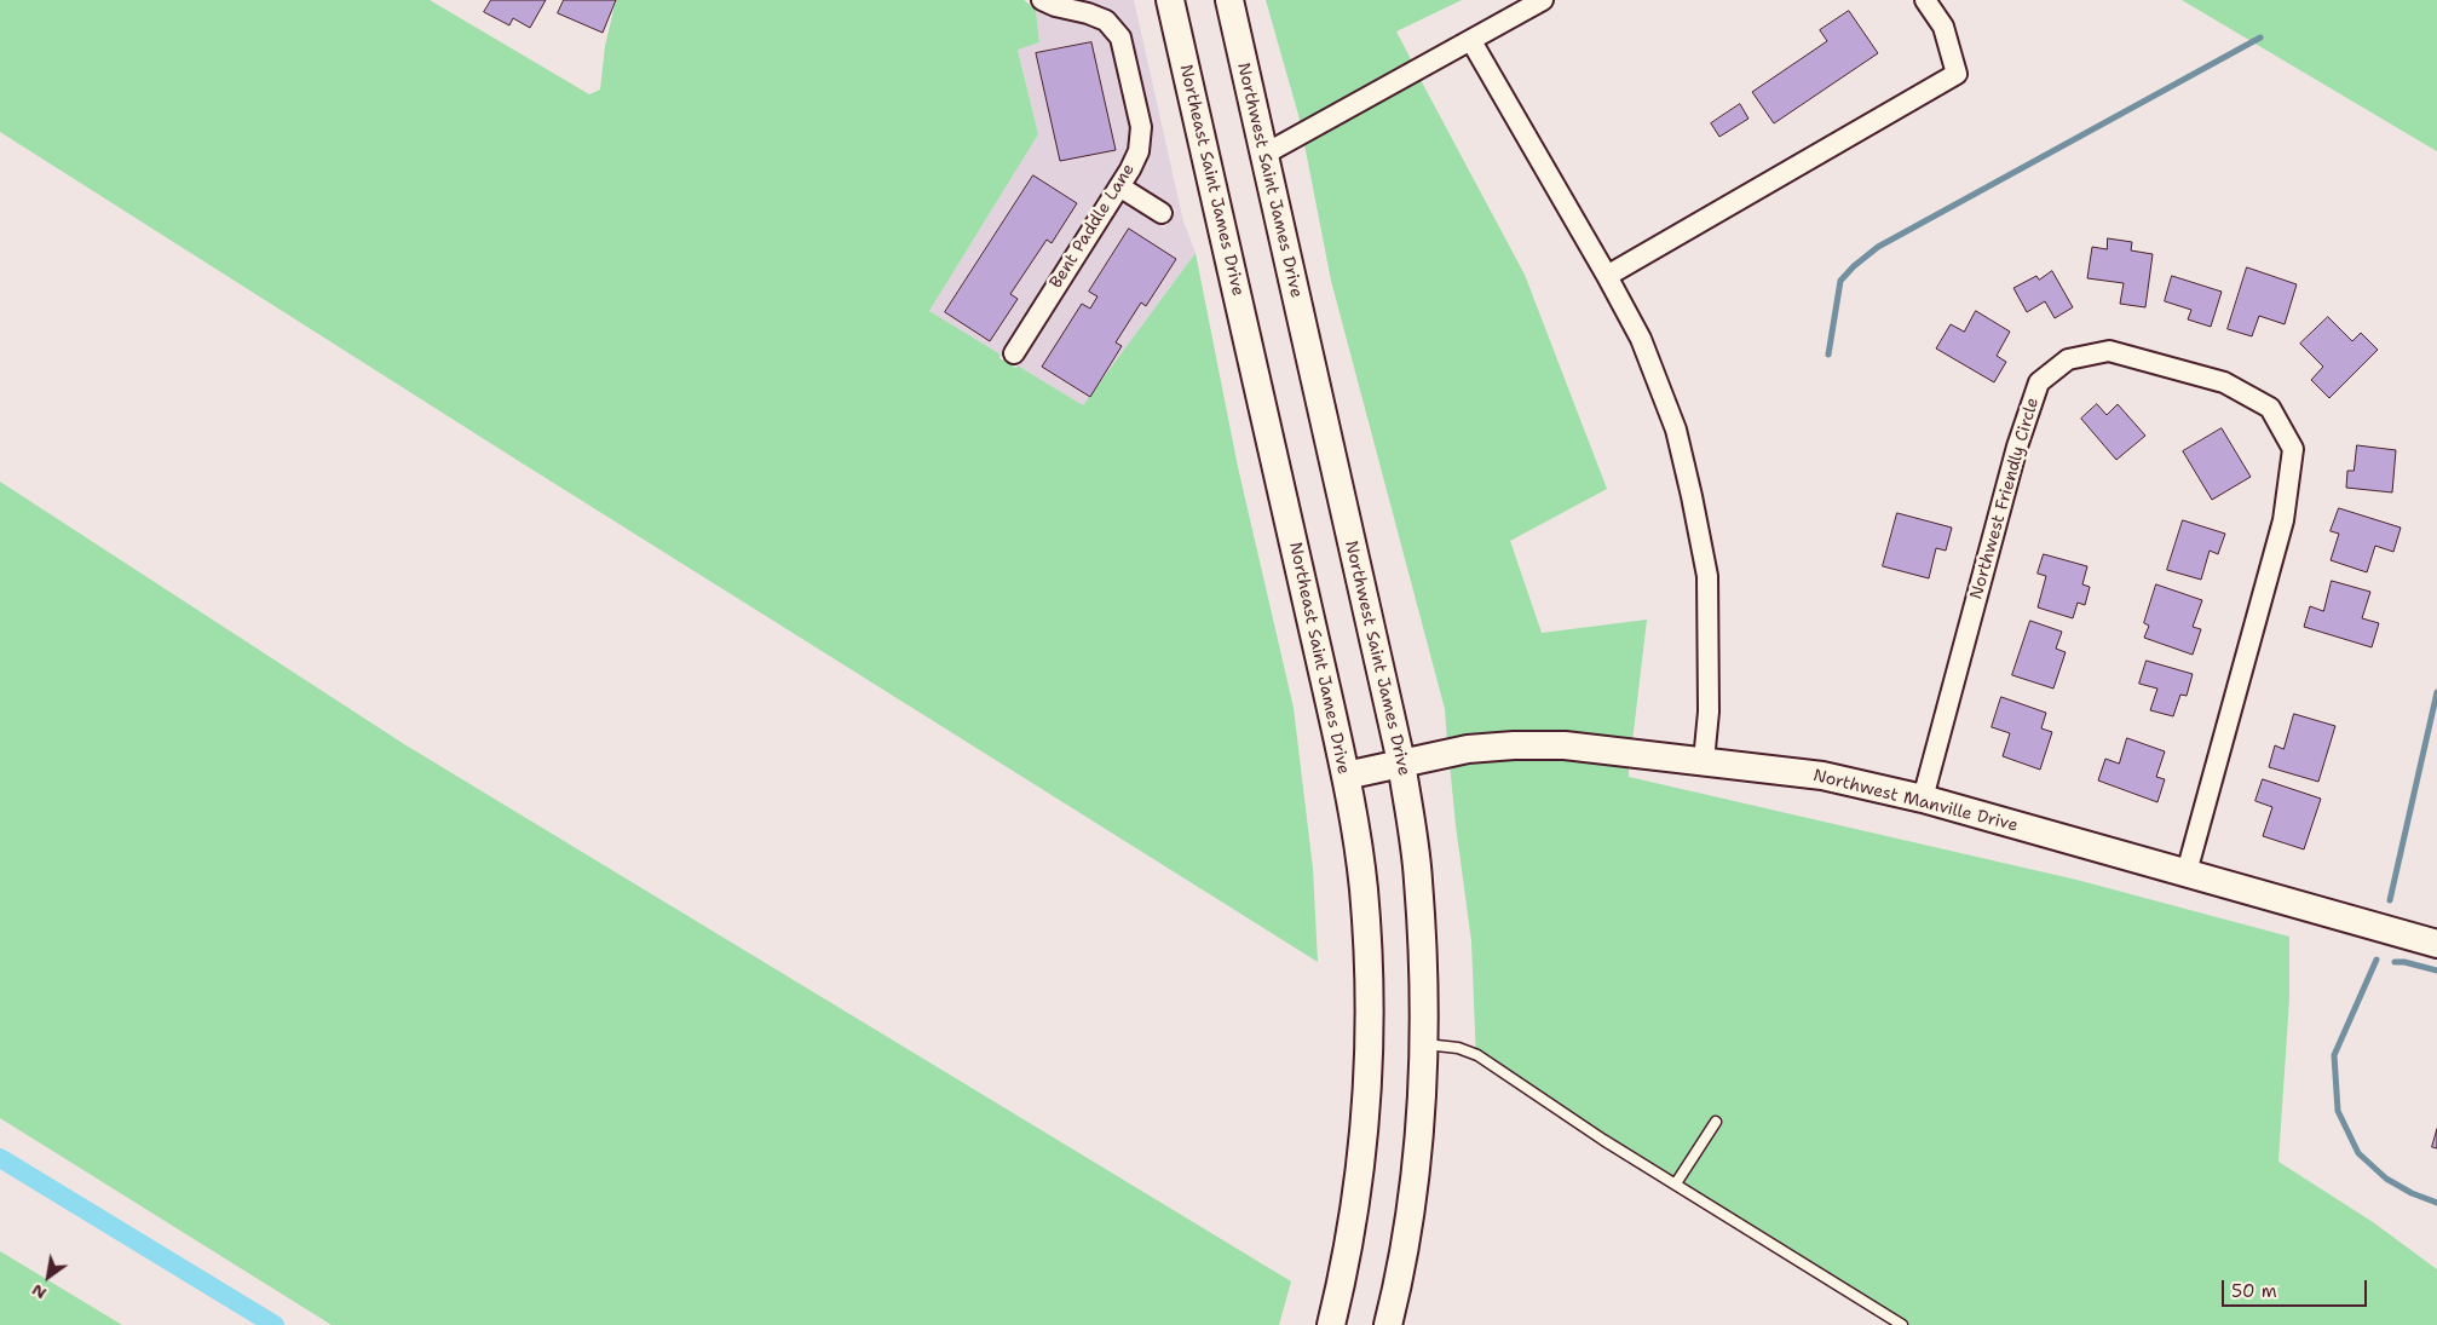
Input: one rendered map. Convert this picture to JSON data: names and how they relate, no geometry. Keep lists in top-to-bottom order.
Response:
{
  "streets": {
    "main road": ["Northeast Saint James Drive", "Northwest Saint James Drive", "Northwest Manville Drive"],
    "street": ["Bent Paddle Lane", "Northwest Friendly Circle"]
  },
  "crossings": [
    ["Northeast Saint James Drive", "Northwest Manville Drive"],
    ["Northwest Saint James Drive", "Northwest Manville Drive"],
    ["Northwest Friendly Circle", "Northwest Manville Drive"]
  ],
  "scale_bar": "50 m",
  "north": "bottom left"
}
